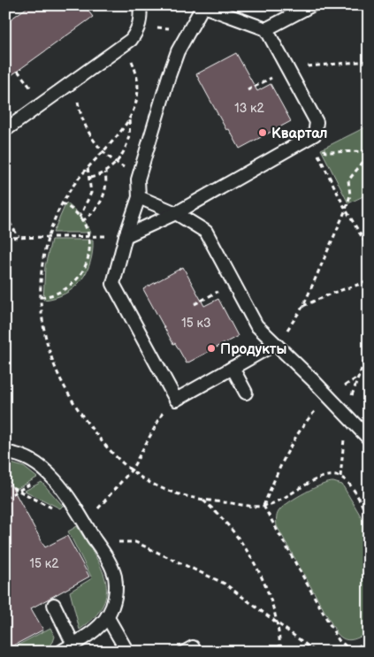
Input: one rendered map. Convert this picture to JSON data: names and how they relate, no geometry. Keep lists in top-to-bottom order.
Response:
{
  "places": ["Квартал", "Продукты"],
  "house_numbers": ["13 к2", "15 к3", "15 к2"]
}
